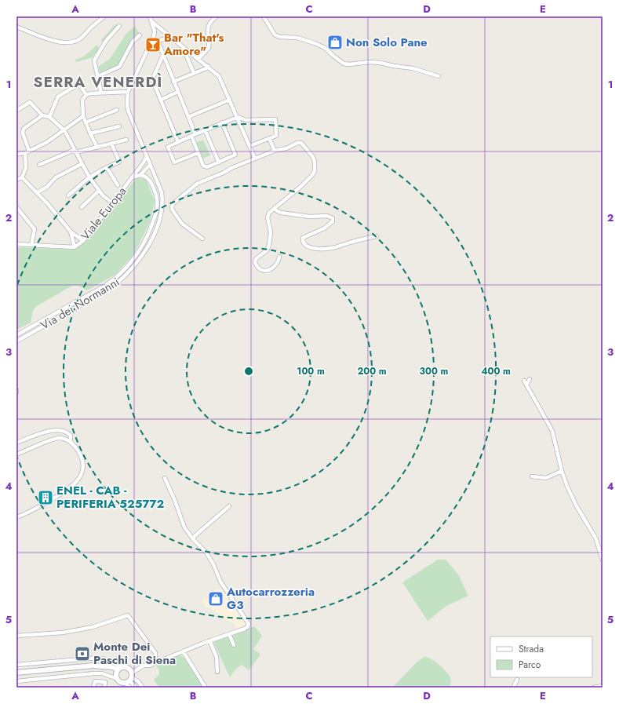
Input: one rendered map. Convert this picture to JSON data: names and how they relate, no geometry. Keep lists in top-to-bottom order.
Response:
{
  "streets": {
    "street": ["Viale Europa", "Via dei Normanni"]
  },
  "crossings": [
    ["Viale Europa", "Via dei Normanni"]
  ],
  "districts": ["SERRA VENERDÌ"],
  "places": {
    "shop": ["Non Solo Pane", "Autocarrozzeria G3"],
    "bar": ["Bar \"That's Amore\""],
    "building": ["ENEL - CAB - PERIFERIA 525772"],
    "bank": ["Monte Dei Paschi di Siena"]
  },
  "legend": ["Strada", "Parco"],
  "grid": {
    "columns": [
      "A",
      "B",
      "C",
      "D",
      "E"
    ],
    "rows": [
      "1",
      "2",
      "3",
      "4",
      "5"
    ]
  },
  "rings": [
    "100 m",
    "200 m",
    "300 m",
    "400 m"
  ]
}
